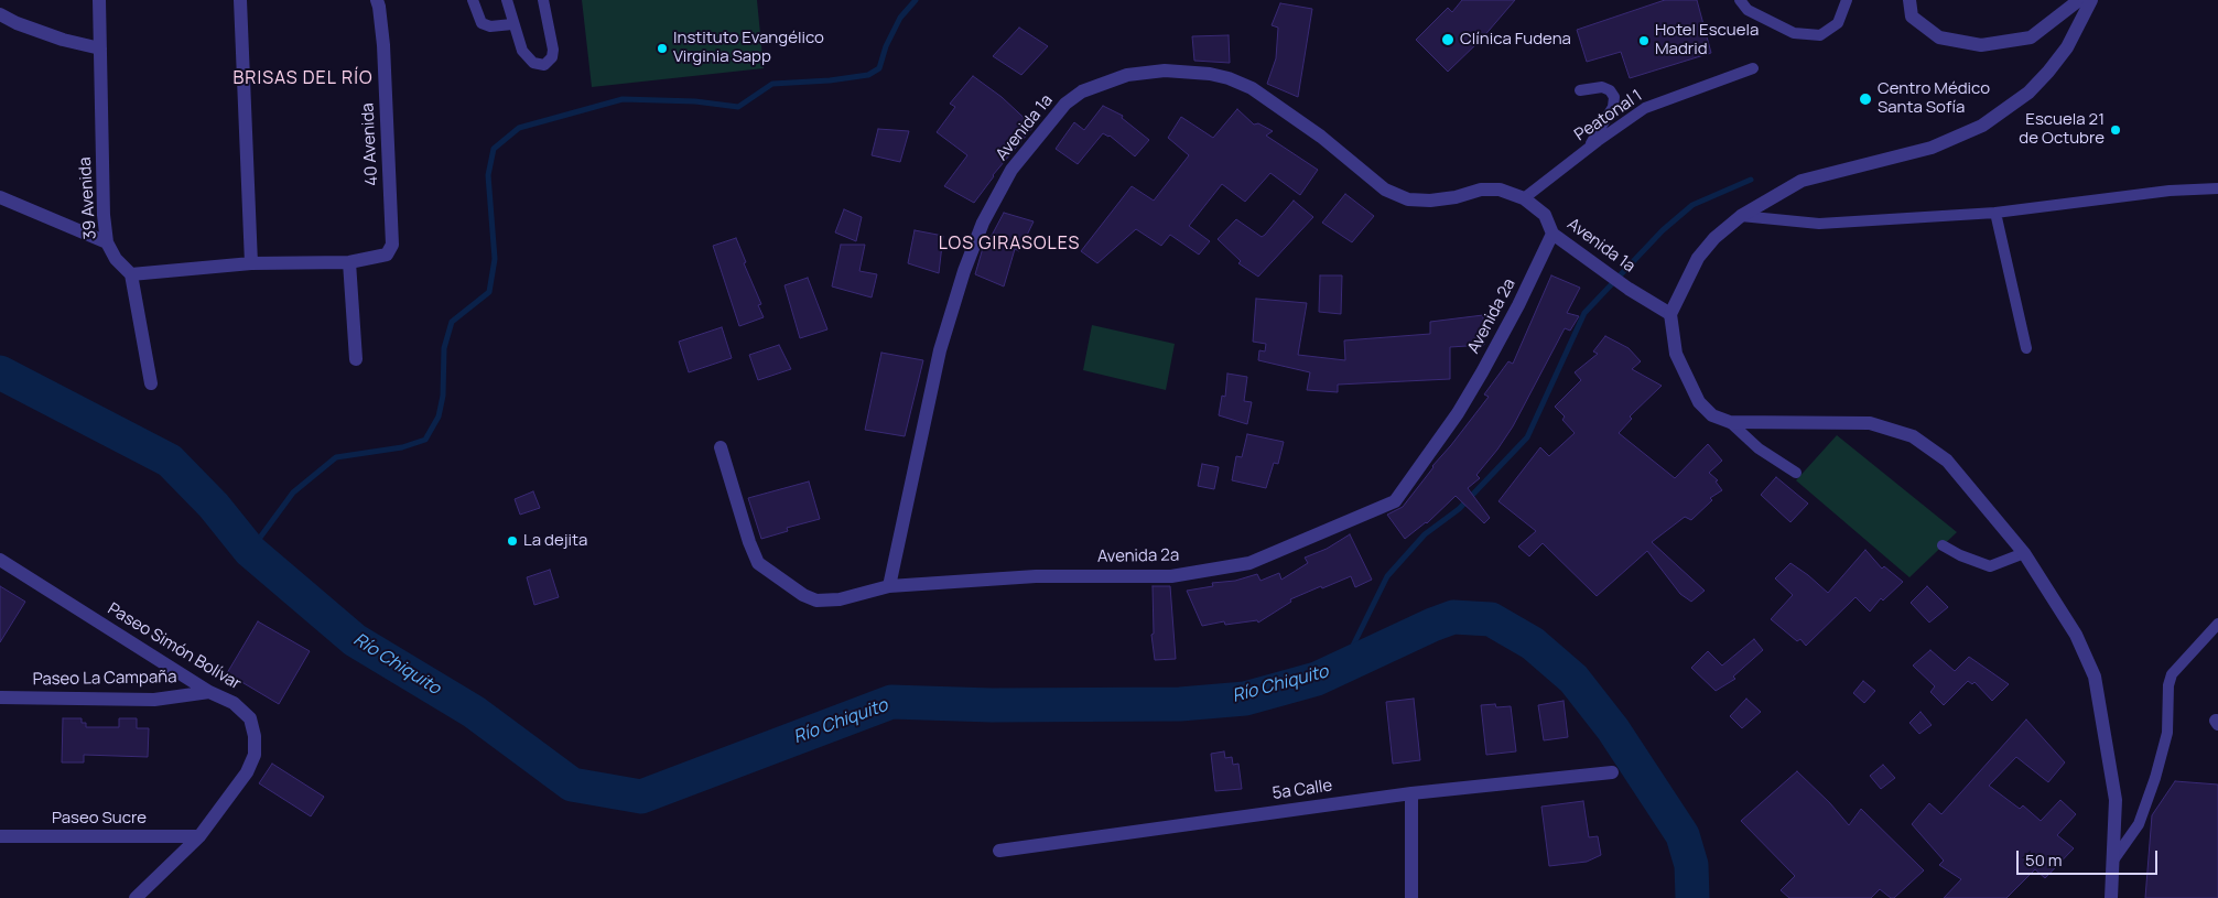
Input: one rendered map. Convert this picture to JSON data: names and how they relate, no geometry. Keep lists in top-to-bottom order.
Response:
{
  "streets": {
    "street": [
      "Avenida 1a",
      "40 Avenida",
      "39 Avenida",
      "Avenida 2a",
      "Paseo Simón Bolívar",
      "Paseo La Campaña",
      "5a Calle",
      "Paseo Sucre"
    ],
    "lane": ["Peatonal 1"]
  },
  "crossings": [
    ["Peatonal 1", "Avenida 1a"],
    ["Avenida 1a", "Avenida 2a"],
    ["Paseo Simón Bolívar", "Paseo La Campaña"],
    ["Paseo Simón Bolívar", "Paseo Sucre"]
  ],
  "districts": ["BRISAS DEL RÍO", "LOS GIRASOLES"],
  "water": ["Río Chiquito"],
  "places": [
    "Clínica Fudena",
    "Hotel Escuela Madrid",
    "Instituto Evangélico Virginia Sapp",
    "Centro Médico Santa Sofía",
    "Escuela 21 de Octubre",
    "La dejita"
  ],
  "scale_bar": "50 m"
}
